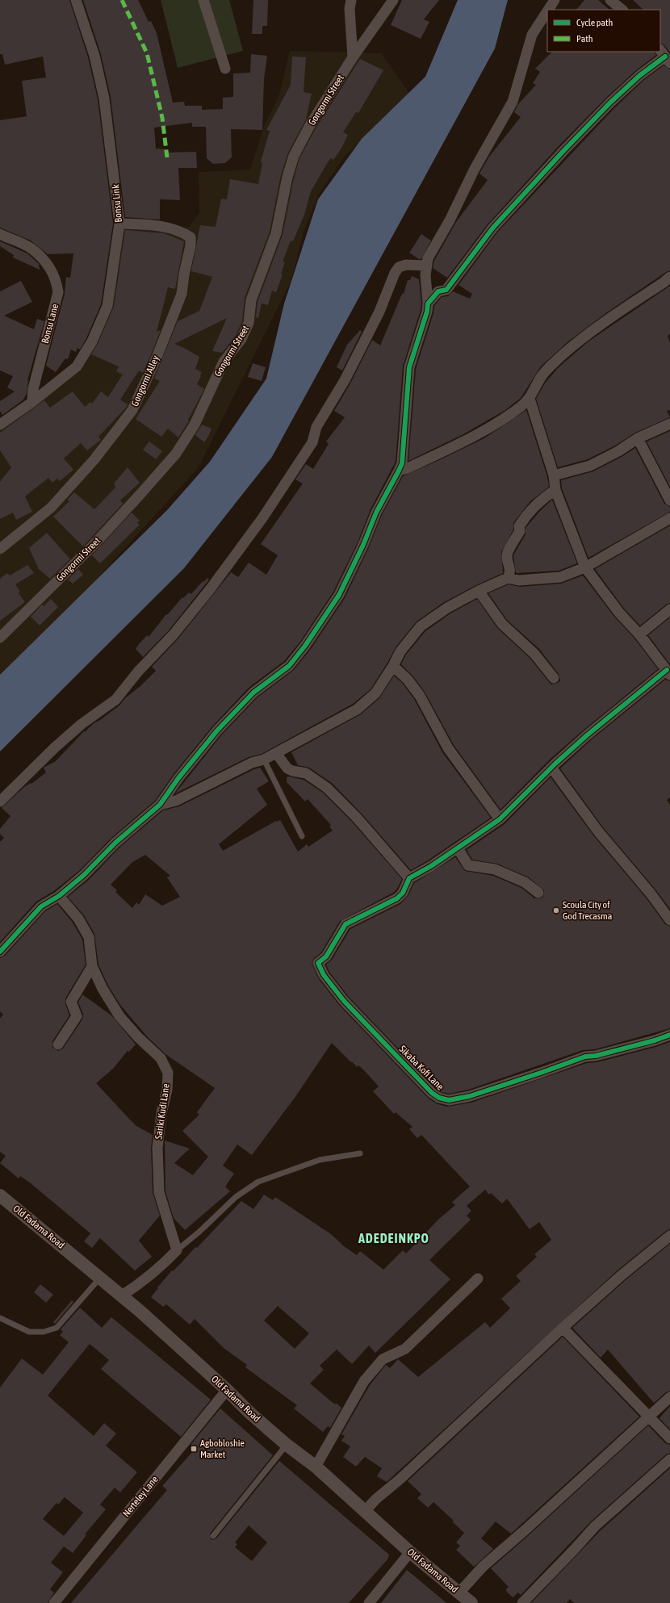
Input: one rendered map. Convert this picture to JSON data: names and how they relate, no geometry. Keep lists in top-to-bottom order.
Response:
{
  "streets": {
    "street": [
      "Gongormi Street",
      "Bonsu Link",
      "Bonsu Lane",
      "Gongormi Alley",
      "Sikaba Kofi Lane",
      "Sariki Kudi Lane",
      "Old Fadama Road",
      "Nerteley Lane"
    ]
  },
  "crossings": [
    ["Bonsu Link", "Bonsu Lane"],
    ["Bonsu Link", "Gongormi Alley"],
    ["Old Fadama Road", "Nerteley Lane"]
  ],
  "districts": ["ADEDEINKPO"],
  "places": {
    "other": ["Scoula City of God Trecasma"],
    "transit": ["Agbobloshie Market"]
  },
  "legend": ["Cycle path", "Path"]
}
